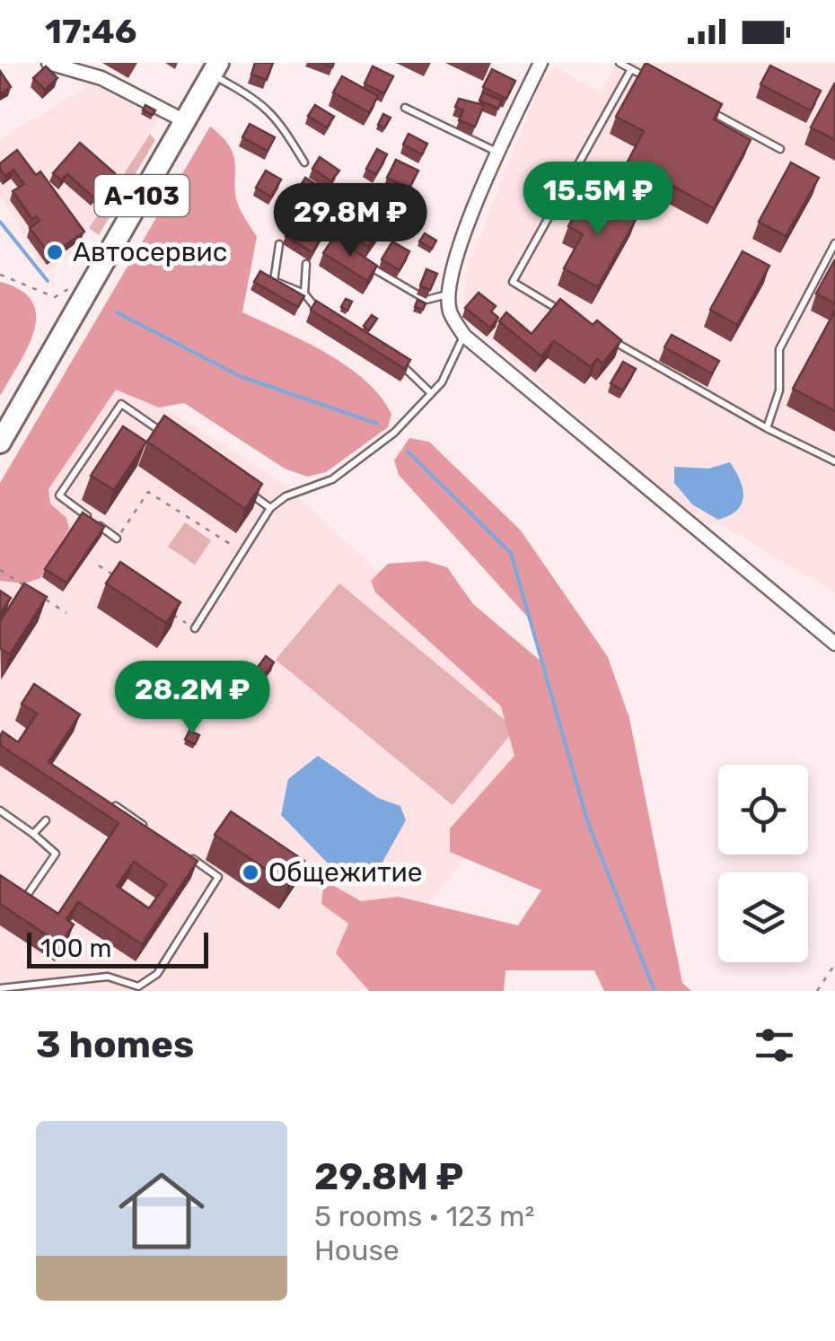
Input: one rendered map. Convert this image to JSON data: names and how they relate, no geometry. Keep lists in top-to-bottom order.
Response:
{
  "streets": {
    "main road": ["А-103"]
  },
  "places": ["Автосервис", "Общежитие"],
  "scale_bar": "100 m",
  "page": {
    "status": "17:46",
    "price": ["15.5M ₽", "29.8M ₽", "28.2M ₽"],
    "scale": "100 m",
    "heading": "3 homes",
    "list": [
      {
        "name": "29.8M ₽",
        "note": "5 rooms · 123 m² · House"
      }
    ]
  }
}
